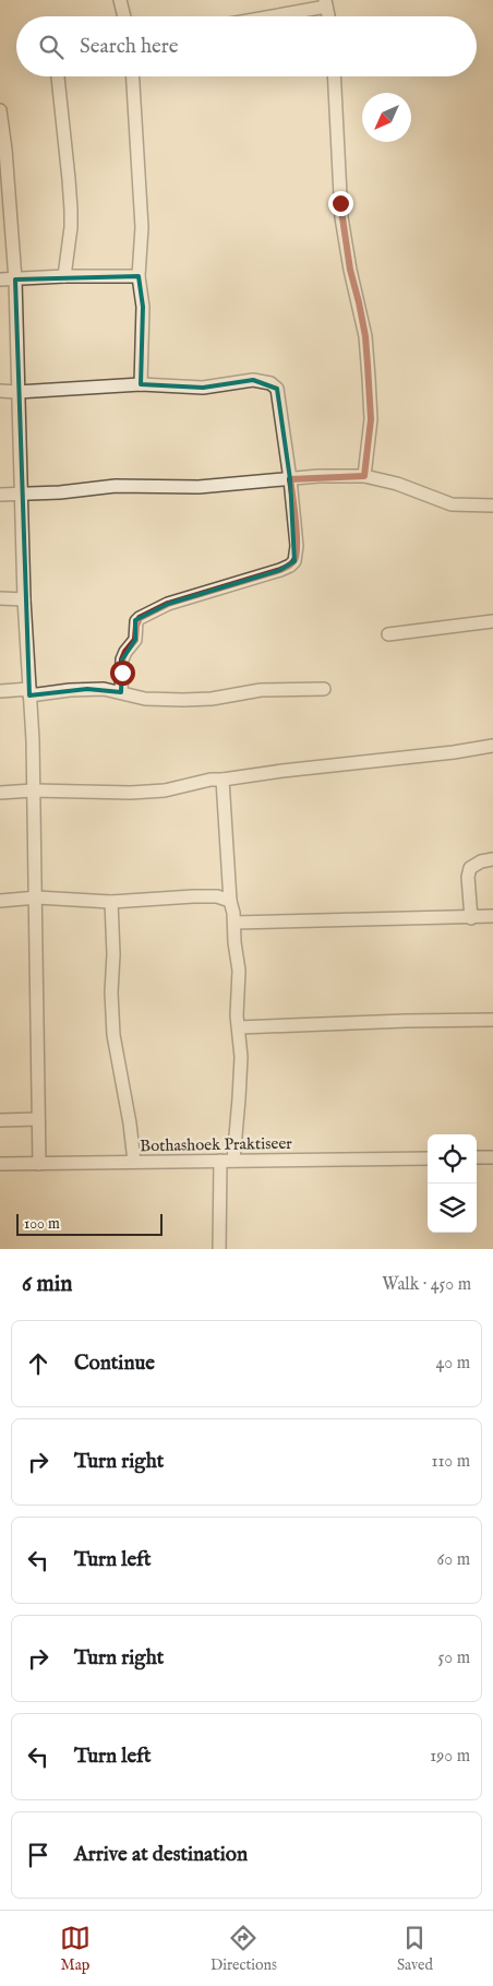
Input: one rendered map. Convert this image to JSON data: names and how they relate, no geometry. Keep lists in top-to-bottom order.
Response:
{
  "streets": {
    "street": ["Bothashoek Praktiseer"]
  },
  "scale_bar": "100 m",
  "north": "bottom left",
  "page": {
    "search": "Search here",
    "scale": "100 m",
    "heading": ["6 min", "Walk · 450 m"],
    "list": [
      ["Continue", "40 m"],
      ["Turn right", "110 m"],
      ["Turn left", "60 m"],
      ["Turn right", "50 m"],
      ["Turn left", "190 m"],
      "Arrive at destination"
    ],
    "nav": ["Map", "Directions", "Saved"]
  }
}
